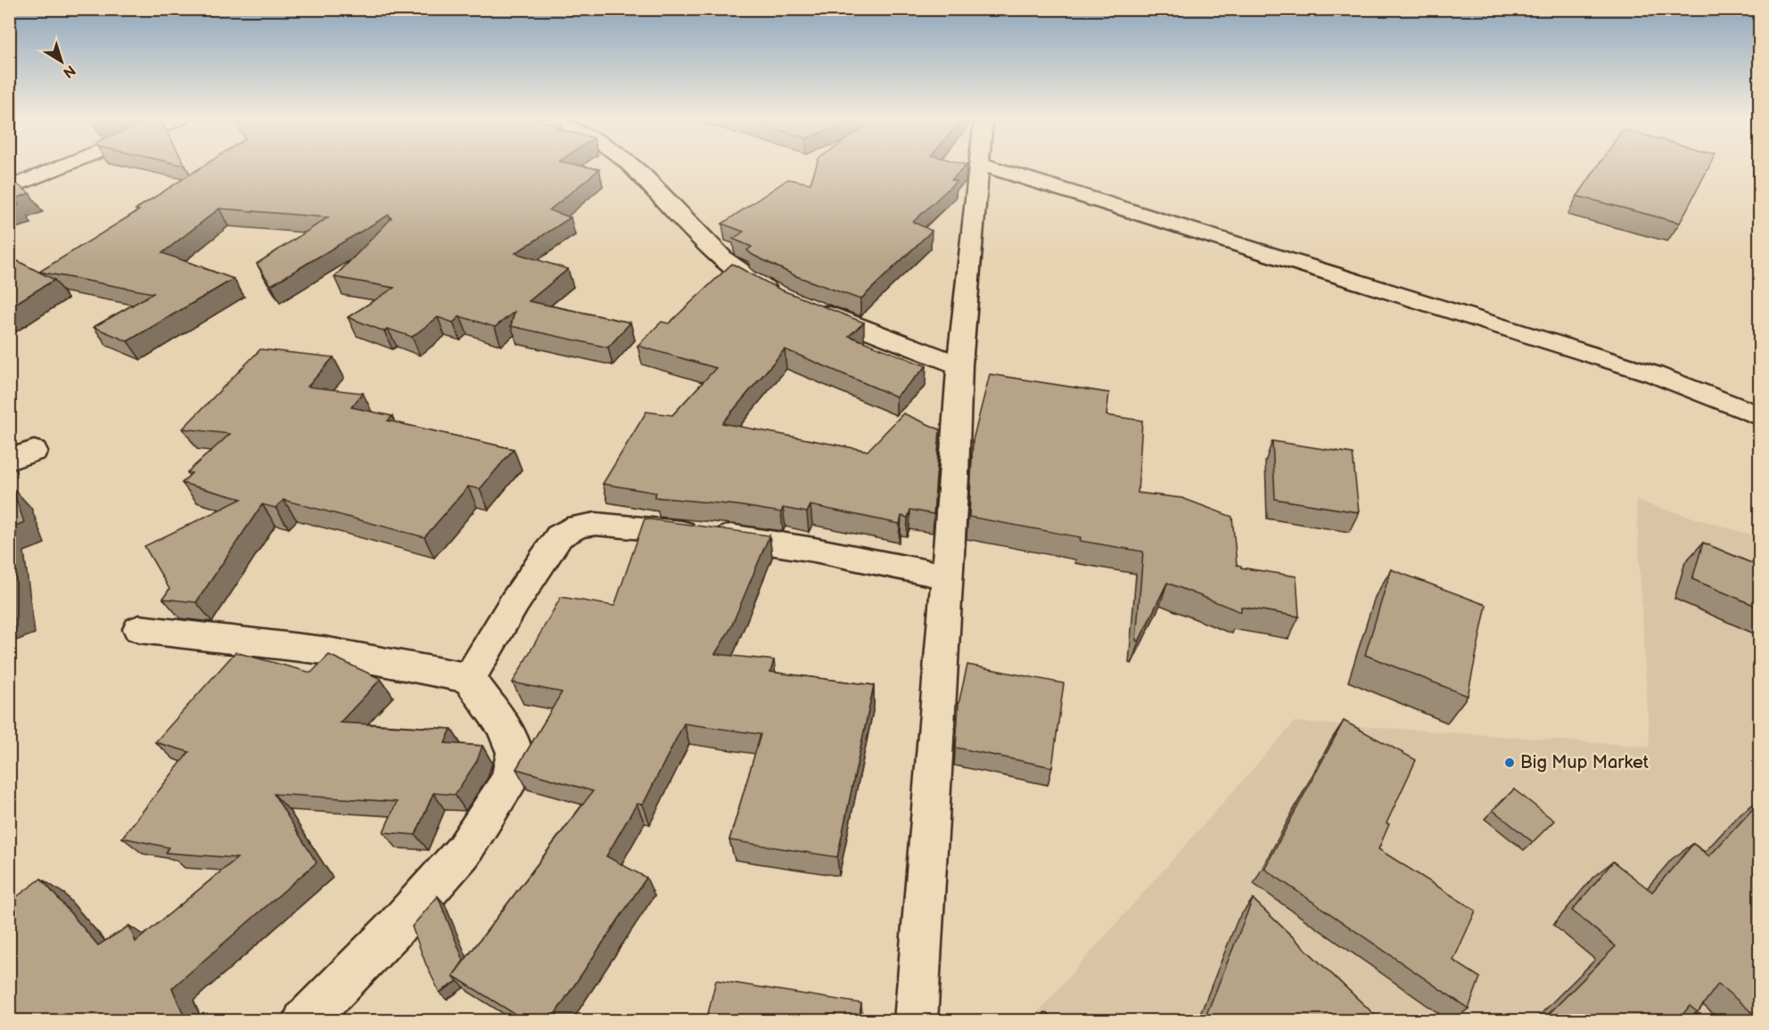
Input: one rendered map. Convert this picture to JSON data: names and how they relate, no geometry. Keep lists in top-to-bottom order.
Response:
{
  "places": ["Big Mup Market"],
  "north": "bottom right"
}
